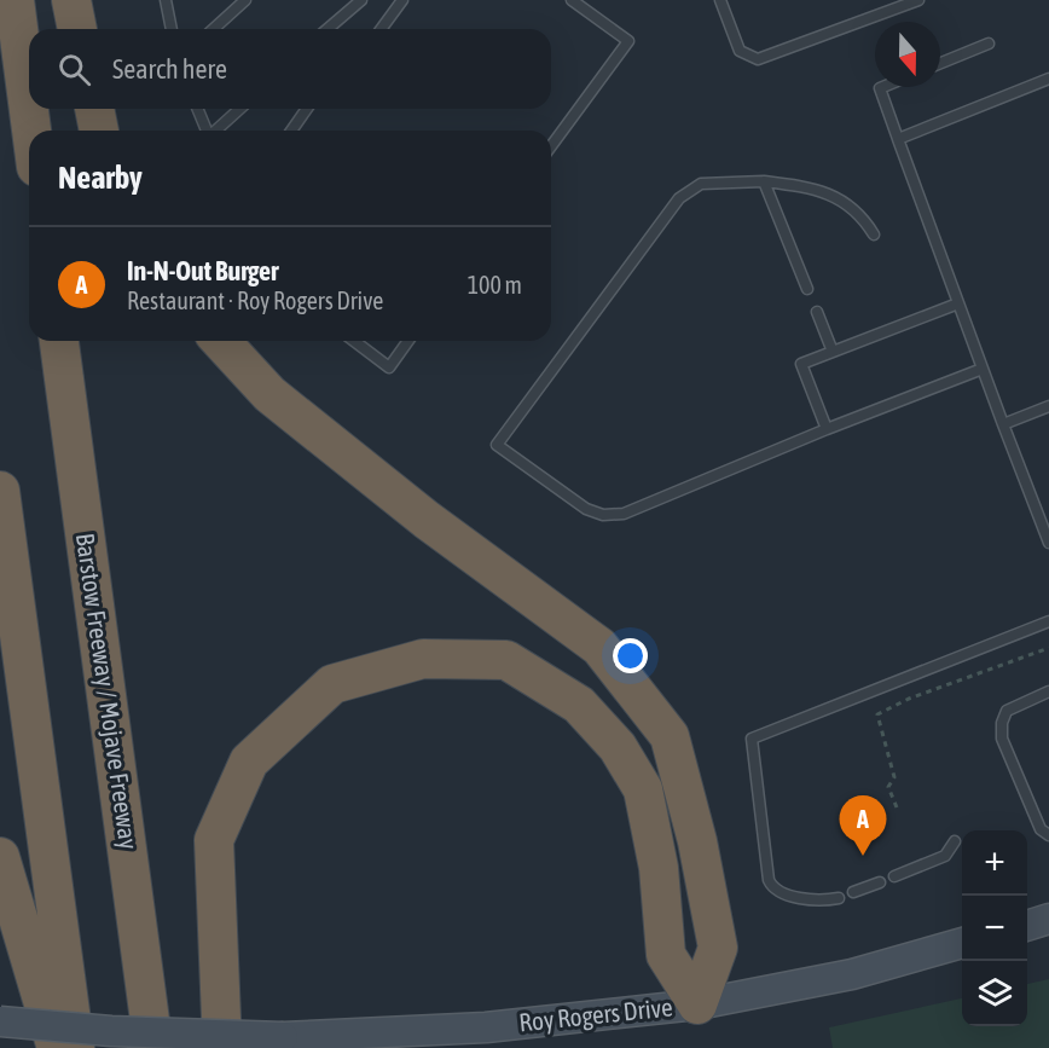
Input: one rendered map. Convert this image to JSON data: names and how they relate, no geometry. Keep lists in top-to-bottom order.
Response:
{
  "streets": {
    "highway": ["Barstow Freeway / Mojave Freeway"],
    "main road": ["Roy Rogers Drive"]
  },
  "north": "bottom",
  "page": {
    "search": "Search here",
    "heading": "Nearby",
    "list": [
      {
        "mark": "A",
        "name": "In-N-Out Burger",
        "note": "Restaurant · Roy Rogers Drive",
        "value": "100 m"
      }
    ],
    "pins": "A",
    "map_buttons": ["+", "−"]
  }
}
